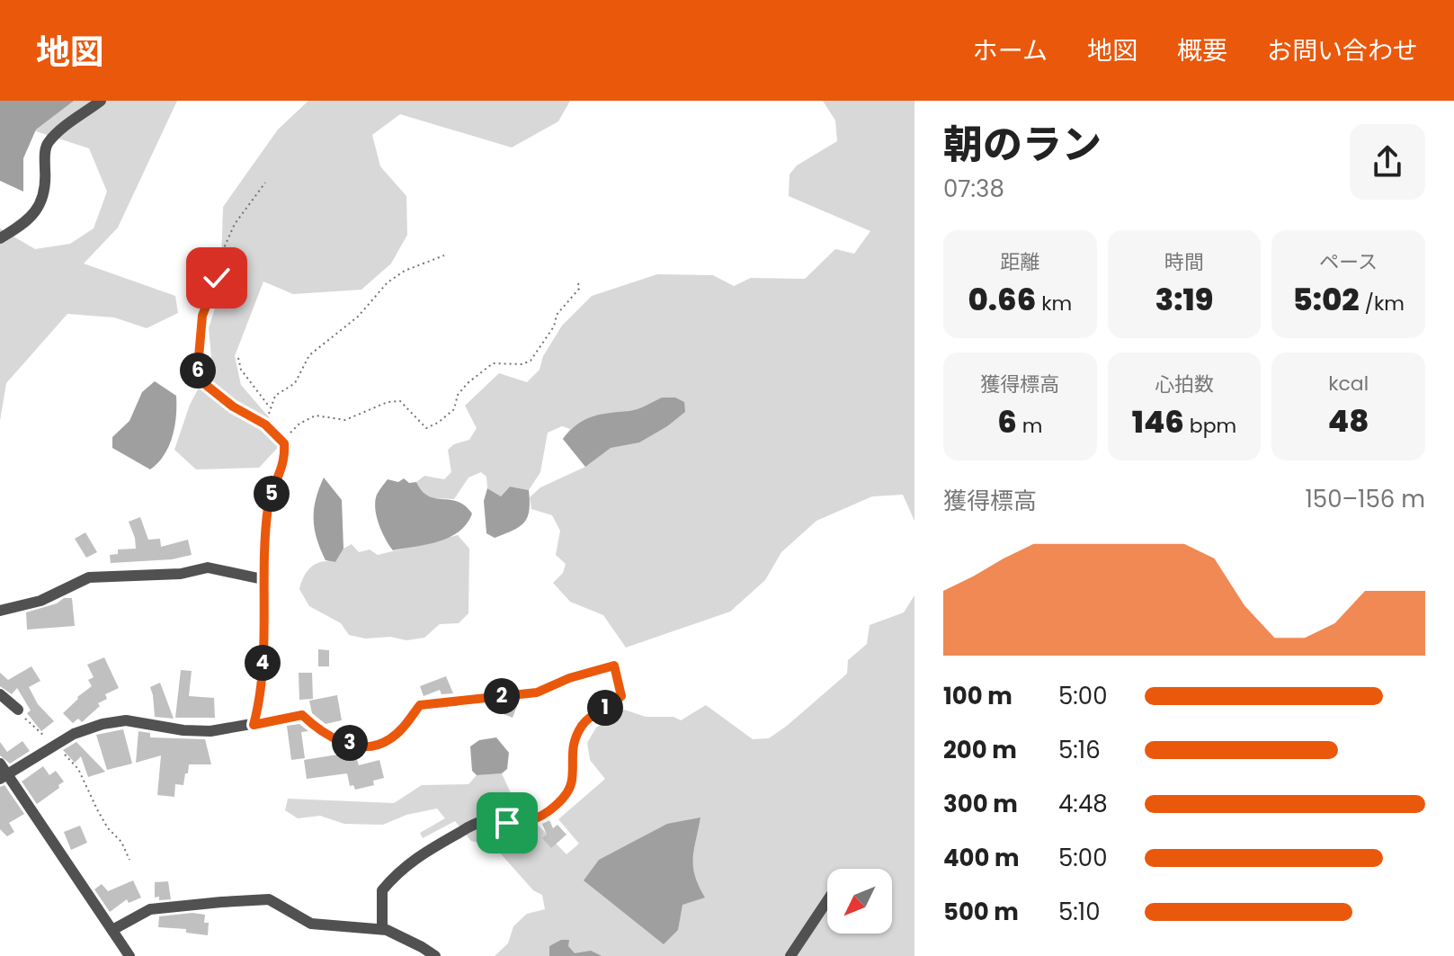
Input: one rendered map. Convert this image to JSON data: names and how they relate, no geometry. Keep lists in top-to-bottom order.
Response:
{
  "north": "bottom left",
  "page": {
    "header": "地図",
    "nav": [
      "ホーム",
      "地図",
      "概要",
      "お問い合わせ"
    ],
    "heading": ["朝のラン", "07:38"],
    "stats": [
      ["距離", "0.66 km"],
      ["時間", "3:19"],
      ["ペース", "5:02 /km"],
      ["獲得標高", "6 m"],
      ["心拍数", "146 bpm"],
      ["kcal", "48"]
    ],
    "pins": [
      "6",
      "5",
      "4",
      "2",
      "1",
      "3"
    ],
    "chart": ["獲得標高", "150–156 m"],
    "list": [
      {
        "name": "100 m",
        "note": "5:00"
      },
      {
        "name": "200 m",
        "note": "5:16"
      },
      {
        "name": "300 m",
        "note": "4:48"
      },
      {
        "name": "400 m",
        "note": "5:00"
      },
      {
        "name": "500 m",
        "note": "5:10"
      }
    ]
  }
}
